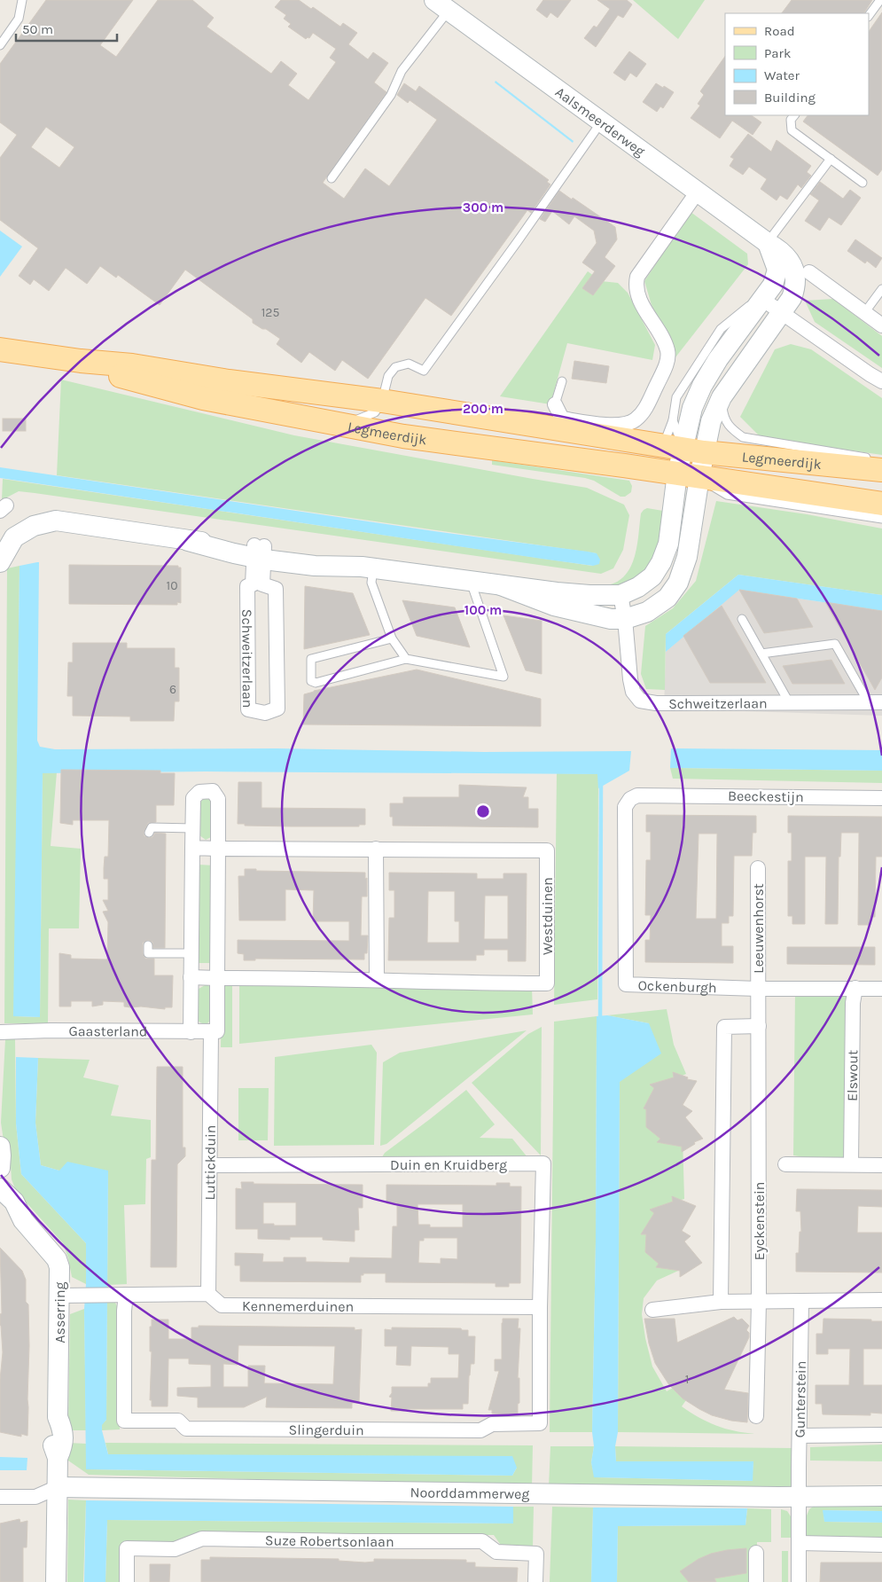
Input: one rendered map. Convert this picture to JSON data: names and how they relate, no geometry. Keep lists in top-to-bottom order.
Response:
{
  "streets": {
    "main road": ["Legmeerdijk"],
    "street": [
      "Aalsmeerderweg",
      "Schweitzerlaan",
      "Beeckestijn",
      "Westduinen",
      "Leeuwenhorst",
      "Ockenburgh",
      "Gaasterland",
      "Elswout",
      "Luttickduin",
      "Duin en Kruidberg",
      "Eyckenstein",
      "Kennemerduinen",
      "Asserring",
      "Gunterstein",
      "Slingerduin",
      "Noorddammerweg",
      "Suze Robertsonlaan"
    ]
  },
  "crossings": [
    ["Aalsmeerderweg", "Legmeerdijk"],
    ["Beeckestijn", "Ockenburgh"],
    ["Westduinen", "Luttickduin"],
    ["Leeuwenhorst", "Ockenburgh"],
    ["Leeuwenhorst", "Eyckenstein"],
    ["Ockenburgh", "Elswout"],
    ["Ockenburgh", "Eyckenstein"],
    ["Gaasterland", "Luttickduin"],
    ["Luttickduin", "Duin en Kruidberg"],
    ["Luttickduin", "Kennemerduinen"],
    ["Duin en Kruidberg", "Kennemerduinen"],
    ["Duin en Kruidberg", "Slingerduin"],
    ["Kennemerduinen", "Slingerduin"],
    ["Asserring", "Noorddammerweg"],
    ["Gunterstein", "Noorddammerweg"]
  ],
  "house_numbers": [
    "125",
    "10",
    "6",
    "1"
  ],
  "legend": [
    "Road",
    "Park",
    "Water",
    "Building"
  ],
  "scale_bar": "50 m",
  "rings": ["300 m", "200 m", "100 m"]
}
